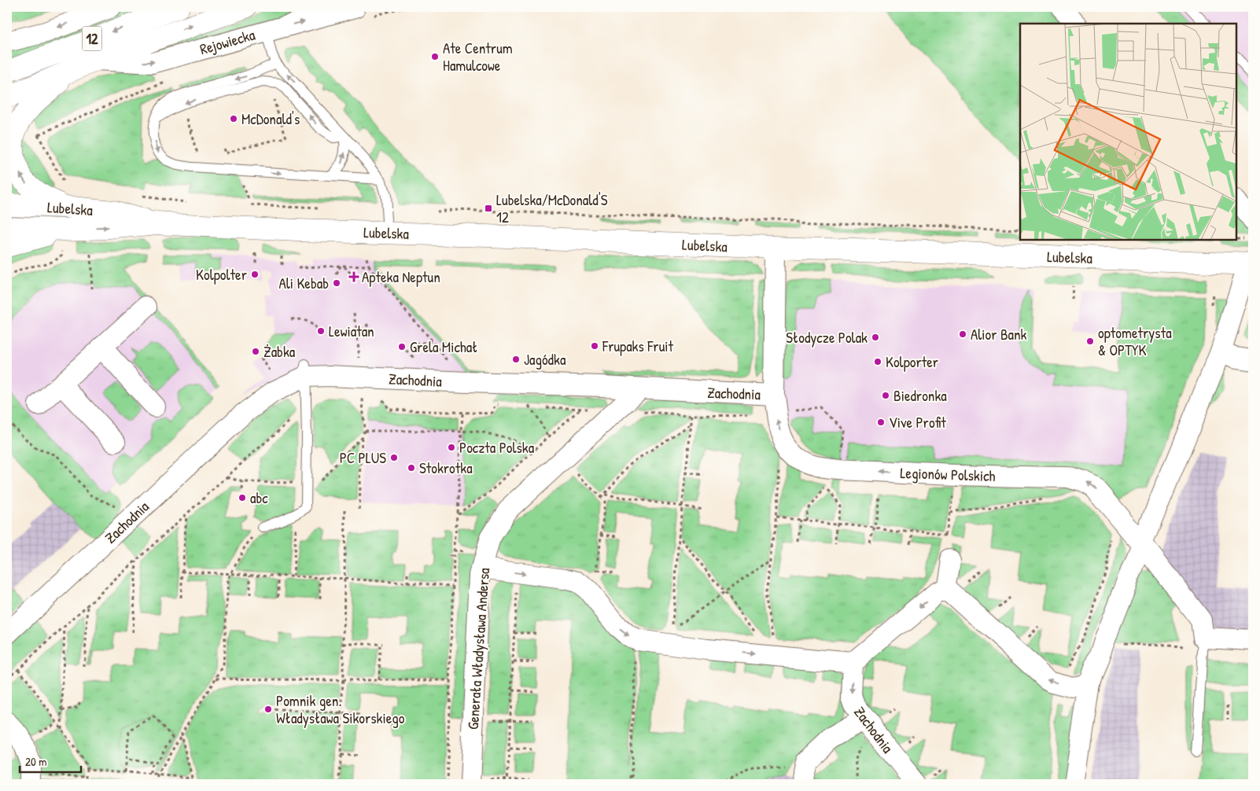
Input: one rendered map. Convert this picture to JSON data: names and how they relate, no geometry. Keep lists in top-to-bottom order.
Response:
{
  "streets": {
    "main road": ["12", "Rejowiecka", "Lubelska"],
    "street": ["Zachodnia", "Legionów Polskich", "Generała Władysława Andersa"]
  },
  "crossings": [
    ["Lubelska", "Zachodnia"],
    ["Zachodnia", "Legionów Polskich"],
    ["Zachodnia", "Generała Władysława Andersa"]
  ],
  "one_way": ["Rejowiecka", "Legionów Polskich"],
  "places": {
    "other": [
      "Ate Centrum Hamulcowe",
      "McDonald's",
      "Kolpolter",
      "Ali Kebab",
      "Lewiatan",
      "Alior Bank",
      "Słodycze Polak",
      "optometrysta & OPTYK",
      "Frupaks Fruit",
      "Grela Michał",
      "Żabka",
      "Jagódka",
      "Kolporter",
      "Biedronka",
      "Vive Profit",
      "Poczta Polska",
      "PC PLUS",
      "Stokrotka",
      "abc",
      "Pomnik gen. Władysława Sikorskiego"
    ],
    "transit": ["Lubelska/McDonald'S 12"],
    "health": ["Apteka Neptun"]
  },
  "scale_bar": "20 m"
}
